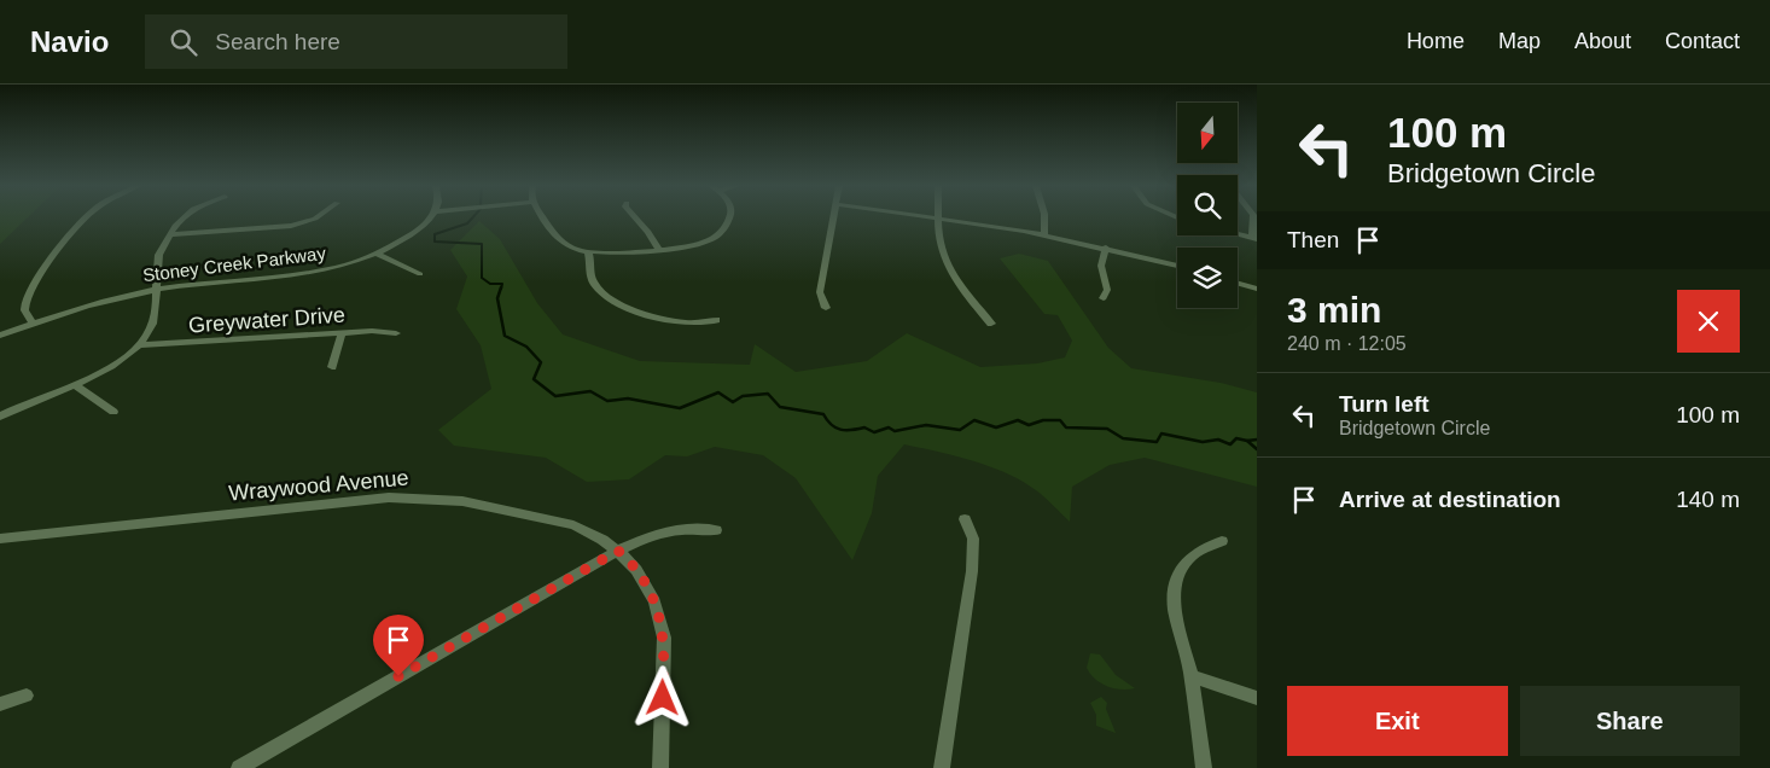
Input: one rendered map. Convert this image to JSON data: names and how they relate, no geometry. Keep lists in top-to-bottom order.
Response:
{
  "streets": {
    "street": ["Stoney Creek Parkway", "Greywater Drive", "Wraywood Avenue"]
  },
  "north": "bottom",
  "page": {
    "header": "Navio",
    "search": "Search here",
    "nav": [
      "Home",
      "Map",
      "About",
      "Contact"
    ],
    "turn": ["100 m", "Bridgetown Circle"],
    "then": "Then",
    "heading": ["3 min", "240 m · 12:05"],
    "list": [
      {
        "name": "Turn left",
        "note": "Bridgetown Circle",
        "value": "100 m"
      },
      {
        "name": "Arrive at destination",
        "value": "140 m"
      }
    ],
    "buttons": ["Exit", "Share"]
  }
}
